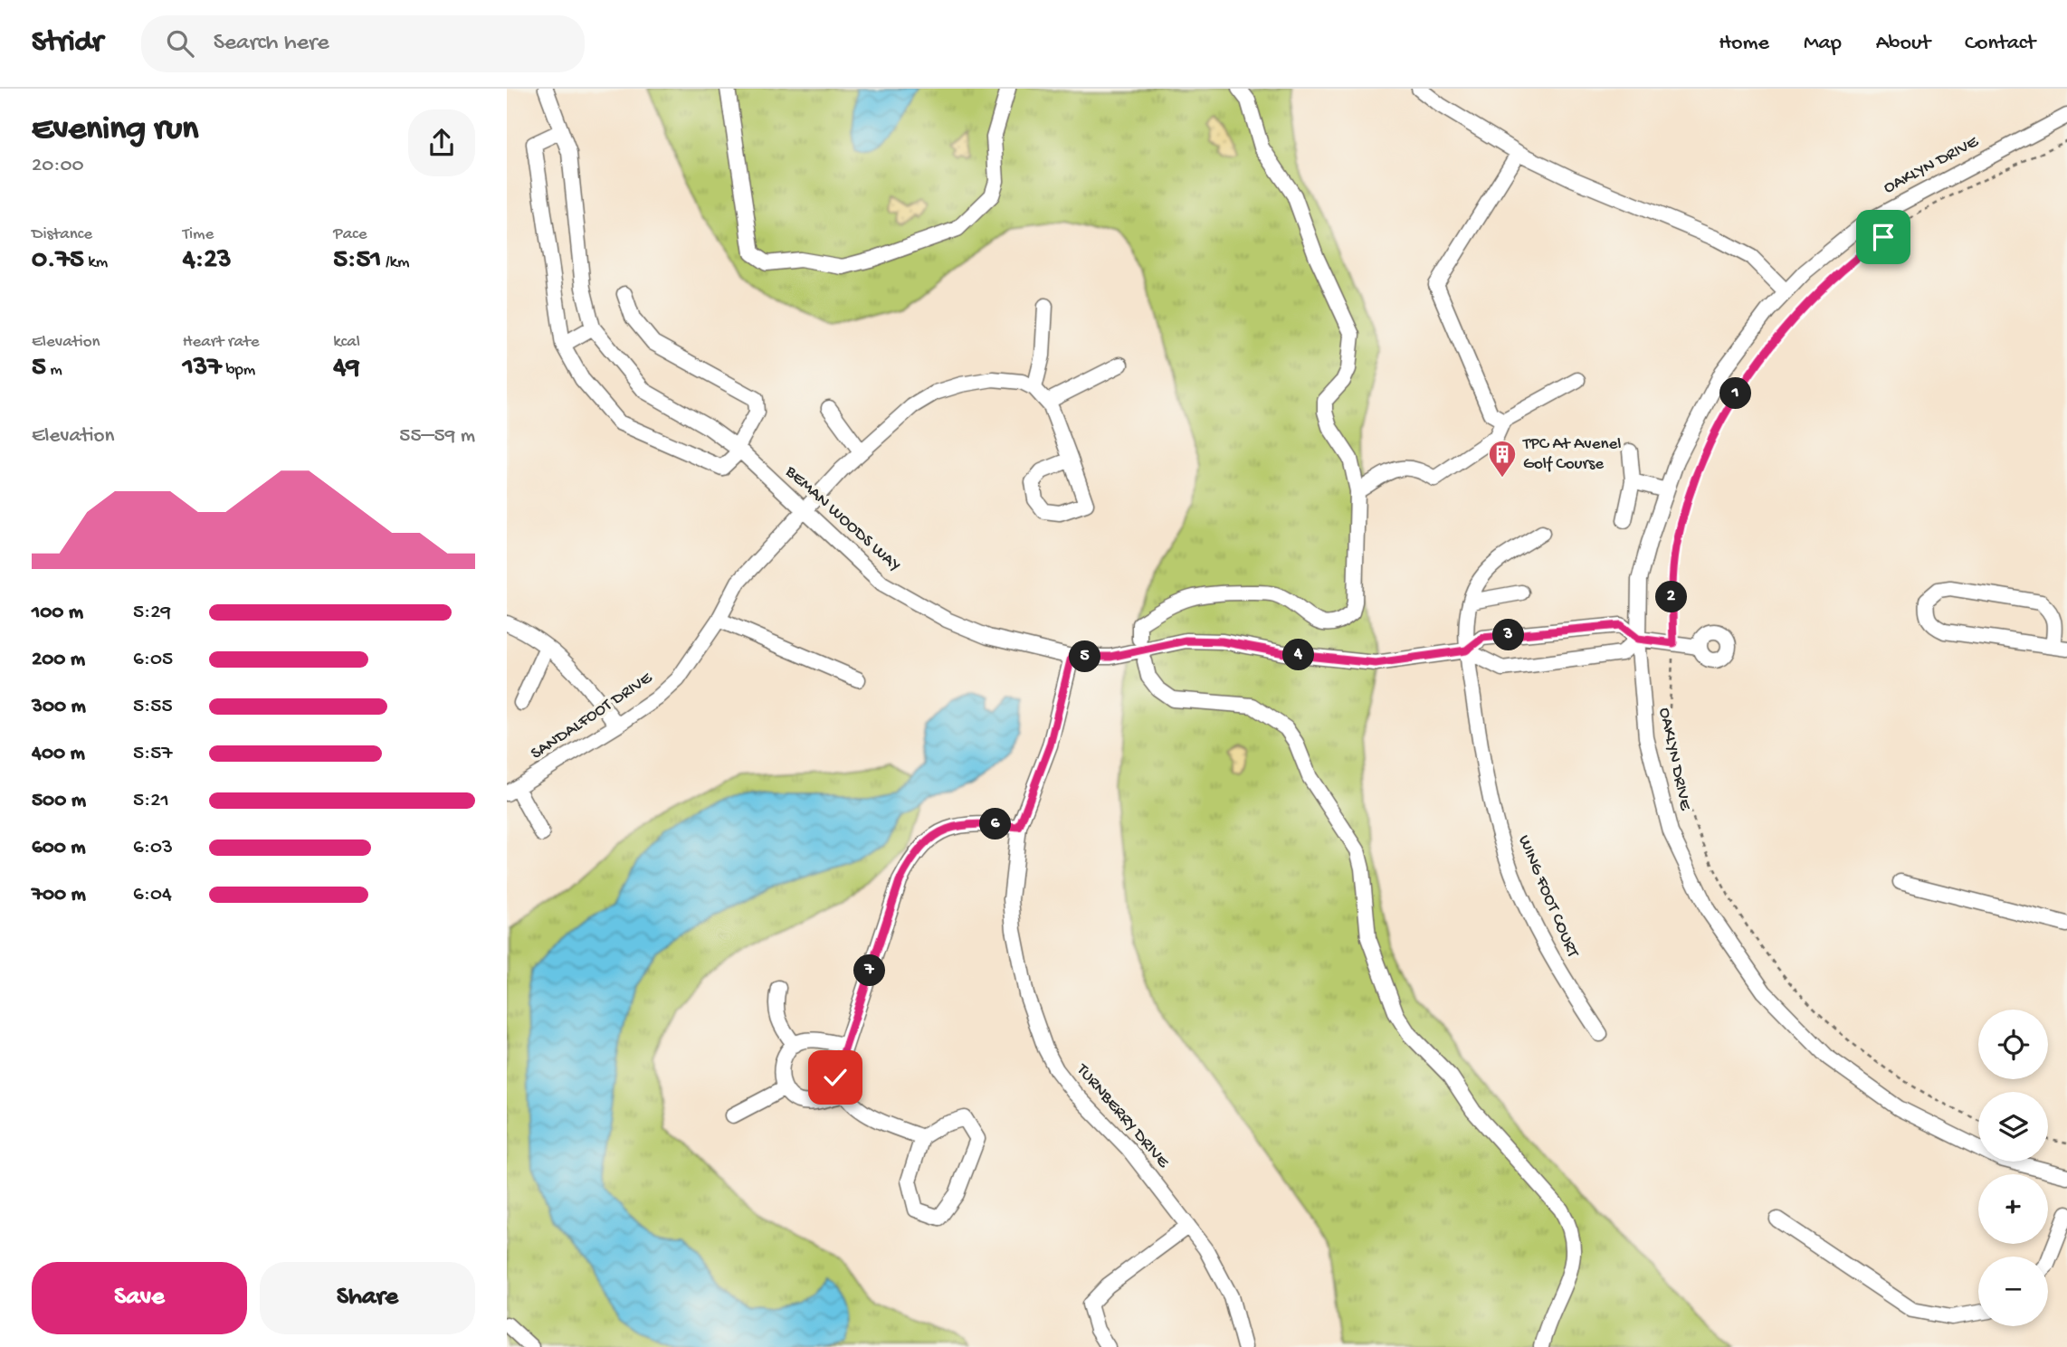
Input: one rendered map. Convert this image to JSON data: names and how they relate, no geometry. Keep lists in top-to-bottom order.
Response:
{
  "streets": {
    "street": [
      "OAKLYN DRIVE",
      "BEMAN WOODS WAY",
      "SANDALFOOT DRIVE",
      "WING FOOT COURT",
      "TURNBERRY DRIVE"
    ]
  },
  "crossings": [
    ["OAKLYN DRIVE", "BEMAN WOODS WAY"],
    ["BEMAN WOODS WAY", "SANDALFOOT DRIVE"],
    ["BEMAN WOODS WAY", "WING FOOT COURT"],
    ["BEMAN WOODS WAY", "TURNBERRY DRIVE"]
  ],
  "places": {
    "building": ["TPC At Avenel Golf Course"]
  },
  "page": {
    "header": "Stridr",
    "search": "Search here",
    "nav": [
      "Home",
      "Map",
      "About",
      "Contact"
    ],
    "heading": ["Evening run", "20:00"],
    "stats": [
      ["Distance", "0.75 km"],
      ["Time", "4:23"],
      ["Pace", "5:51 /km"],
      ["Elevation", "5 m"],
      ["Heart rate", "137 bpm"],
      ["kcal", "49"]
    ],
    "pins": [
      "1",
      "2",
      "3",
      "4",
      "5",
      "6",
      "7"
    ],
    "chart": ["Elevation", "55–59 m"],
    "list": [
      {
        "name": "100 m",
        "note": "5:29"
      },
      {
        "name": "200 m",
        "note": "6:05"
      },
      {
        "name": "300 m",
        "note": "5:55"
      },
      {
        "name": "400 m",
        "note": "5:57"
      },
      {
        "name": "500 m",
        "note": "5:21"
      },
      {
        "name": "600 m",
        "note": "6:03"
      },
      {
        "name": "700 m",
        "note": "6:04"
      }
    ],
    "map_buttons": ["+", "−"],
    "buttons": ["Save", "Share"]
  }
}
